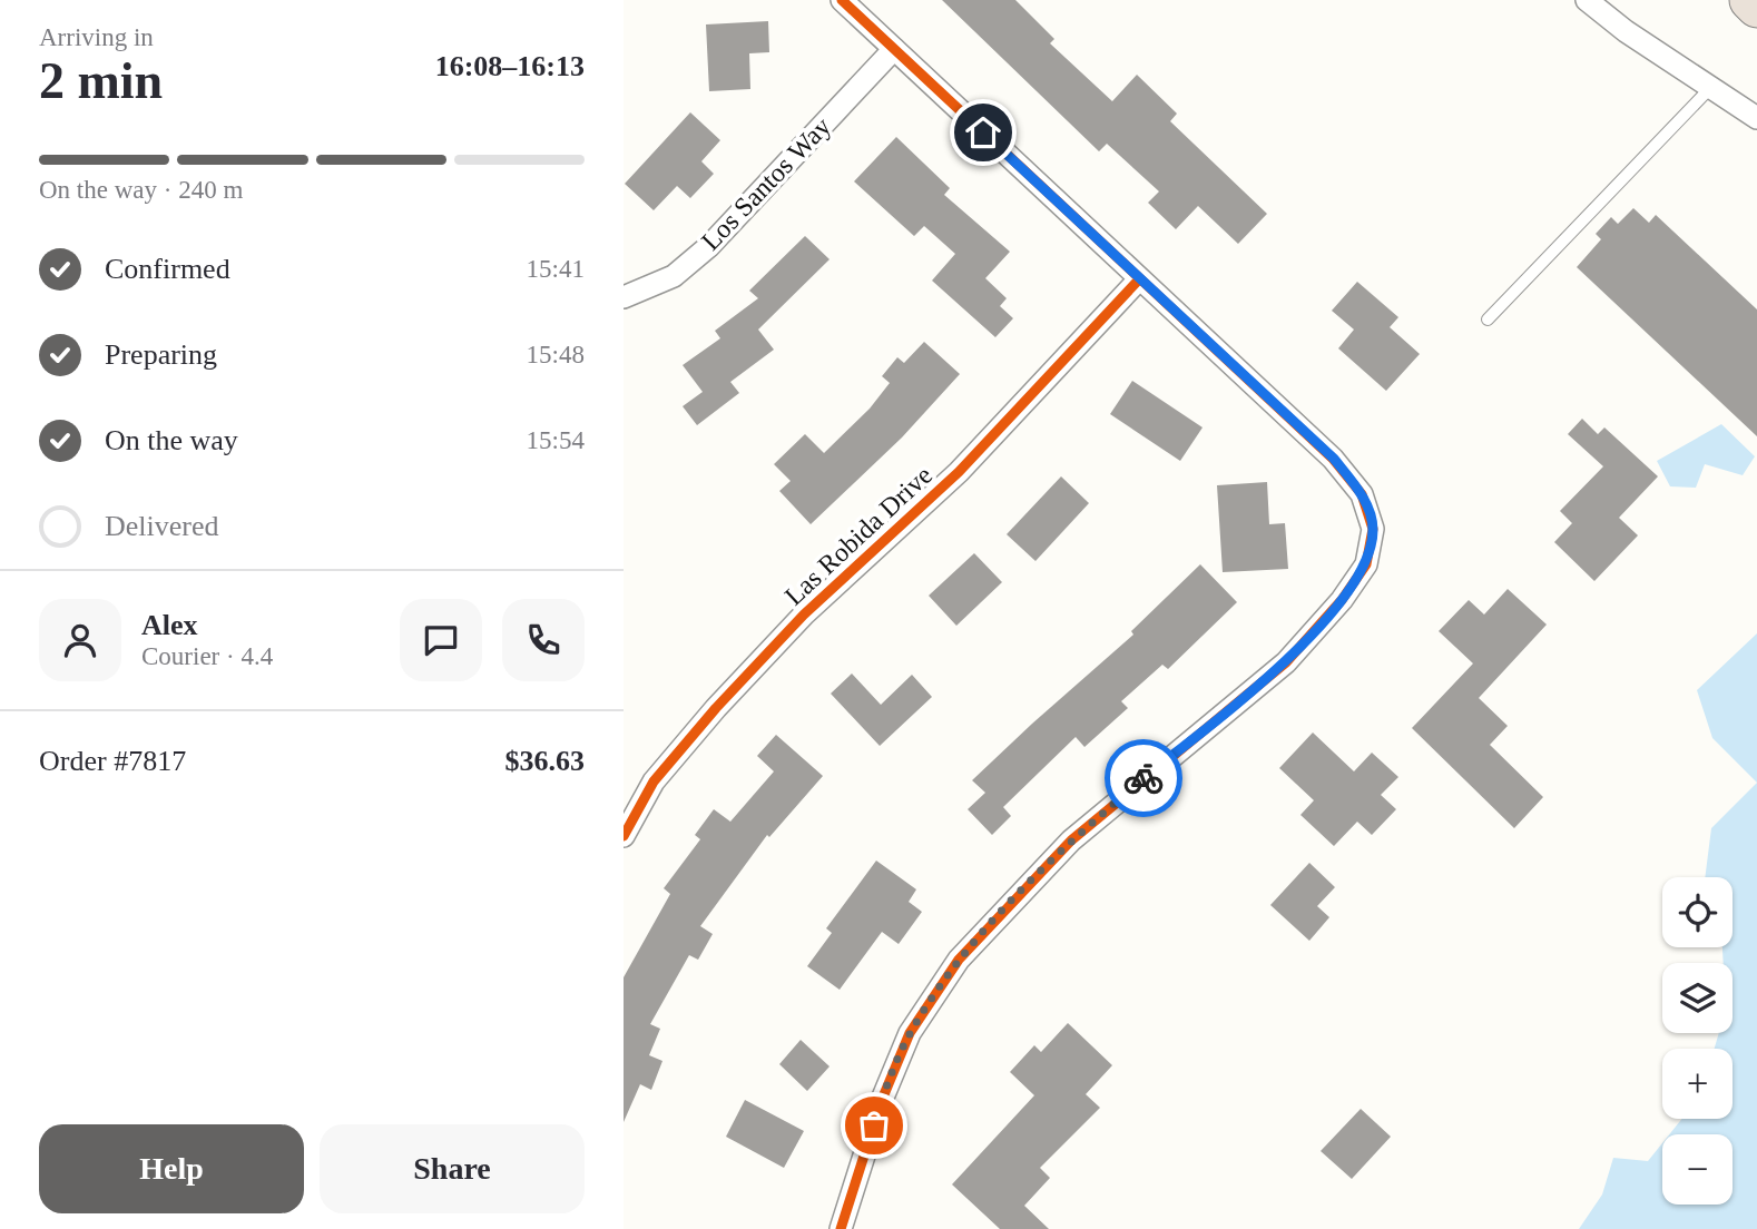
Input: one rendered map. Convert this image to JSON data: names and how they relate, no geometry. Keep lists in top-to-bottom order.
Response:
{
  "streets": {
    "street": ["Los Santos Way", "Las Robida Drive"]
  },
  "page": {
    "heading": ["2 min", "Arriving in", "16:08–16:13"],
    "panel": [
      "Alex",
      "Courier · 4.4",
      "Order #7817",
      "$36.63"
    ],
    "bar": "On the way · 240 m",
    "list": [
      ["Confirmed", "15:41"],
      ["Preparing", "15:48"],
      ["On the way", "15:54"],
      "Delivered"
    ],
    "map_buttons": ["+", "−"],
    "buttons": ["Help", "Share"]
  }
}
